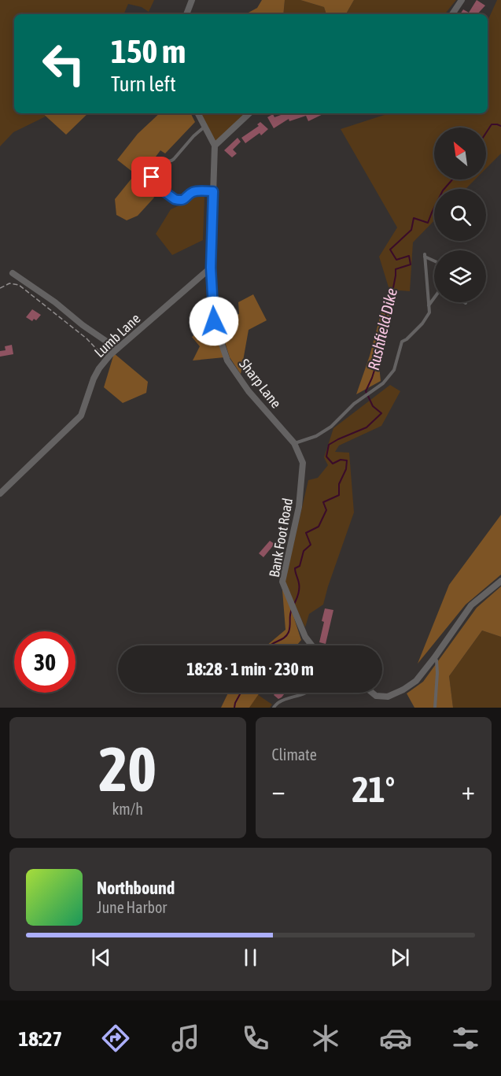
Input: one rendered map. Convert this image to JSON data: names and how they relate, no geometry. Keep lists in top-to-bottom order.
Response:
{
  "streets": {
    "street": ["Lumb Lane", "Sharp Lane", "Bank Foot Road"]
  },
  "crossings": [
    ["Lumb Lane", "Sharp Lane"],
    ["Sharp Lane", "Bank Foot Road"]
  ],
  "water": ["Rushfield Dike"],
  "north": "top left",
  "page": {
    "turn": ["150 m", "Turn left"],
    "limit": "30",
    "trip": "18:28 · 1 min · 230 m",
    "tile": [
      ["20", "km/h"],
      "Climate"
    ],
    "heat": ["−", "21°", "+"],
    "song": ["Northbound", "June Harbor"],
    "tabs": "18:27"
  }
}
